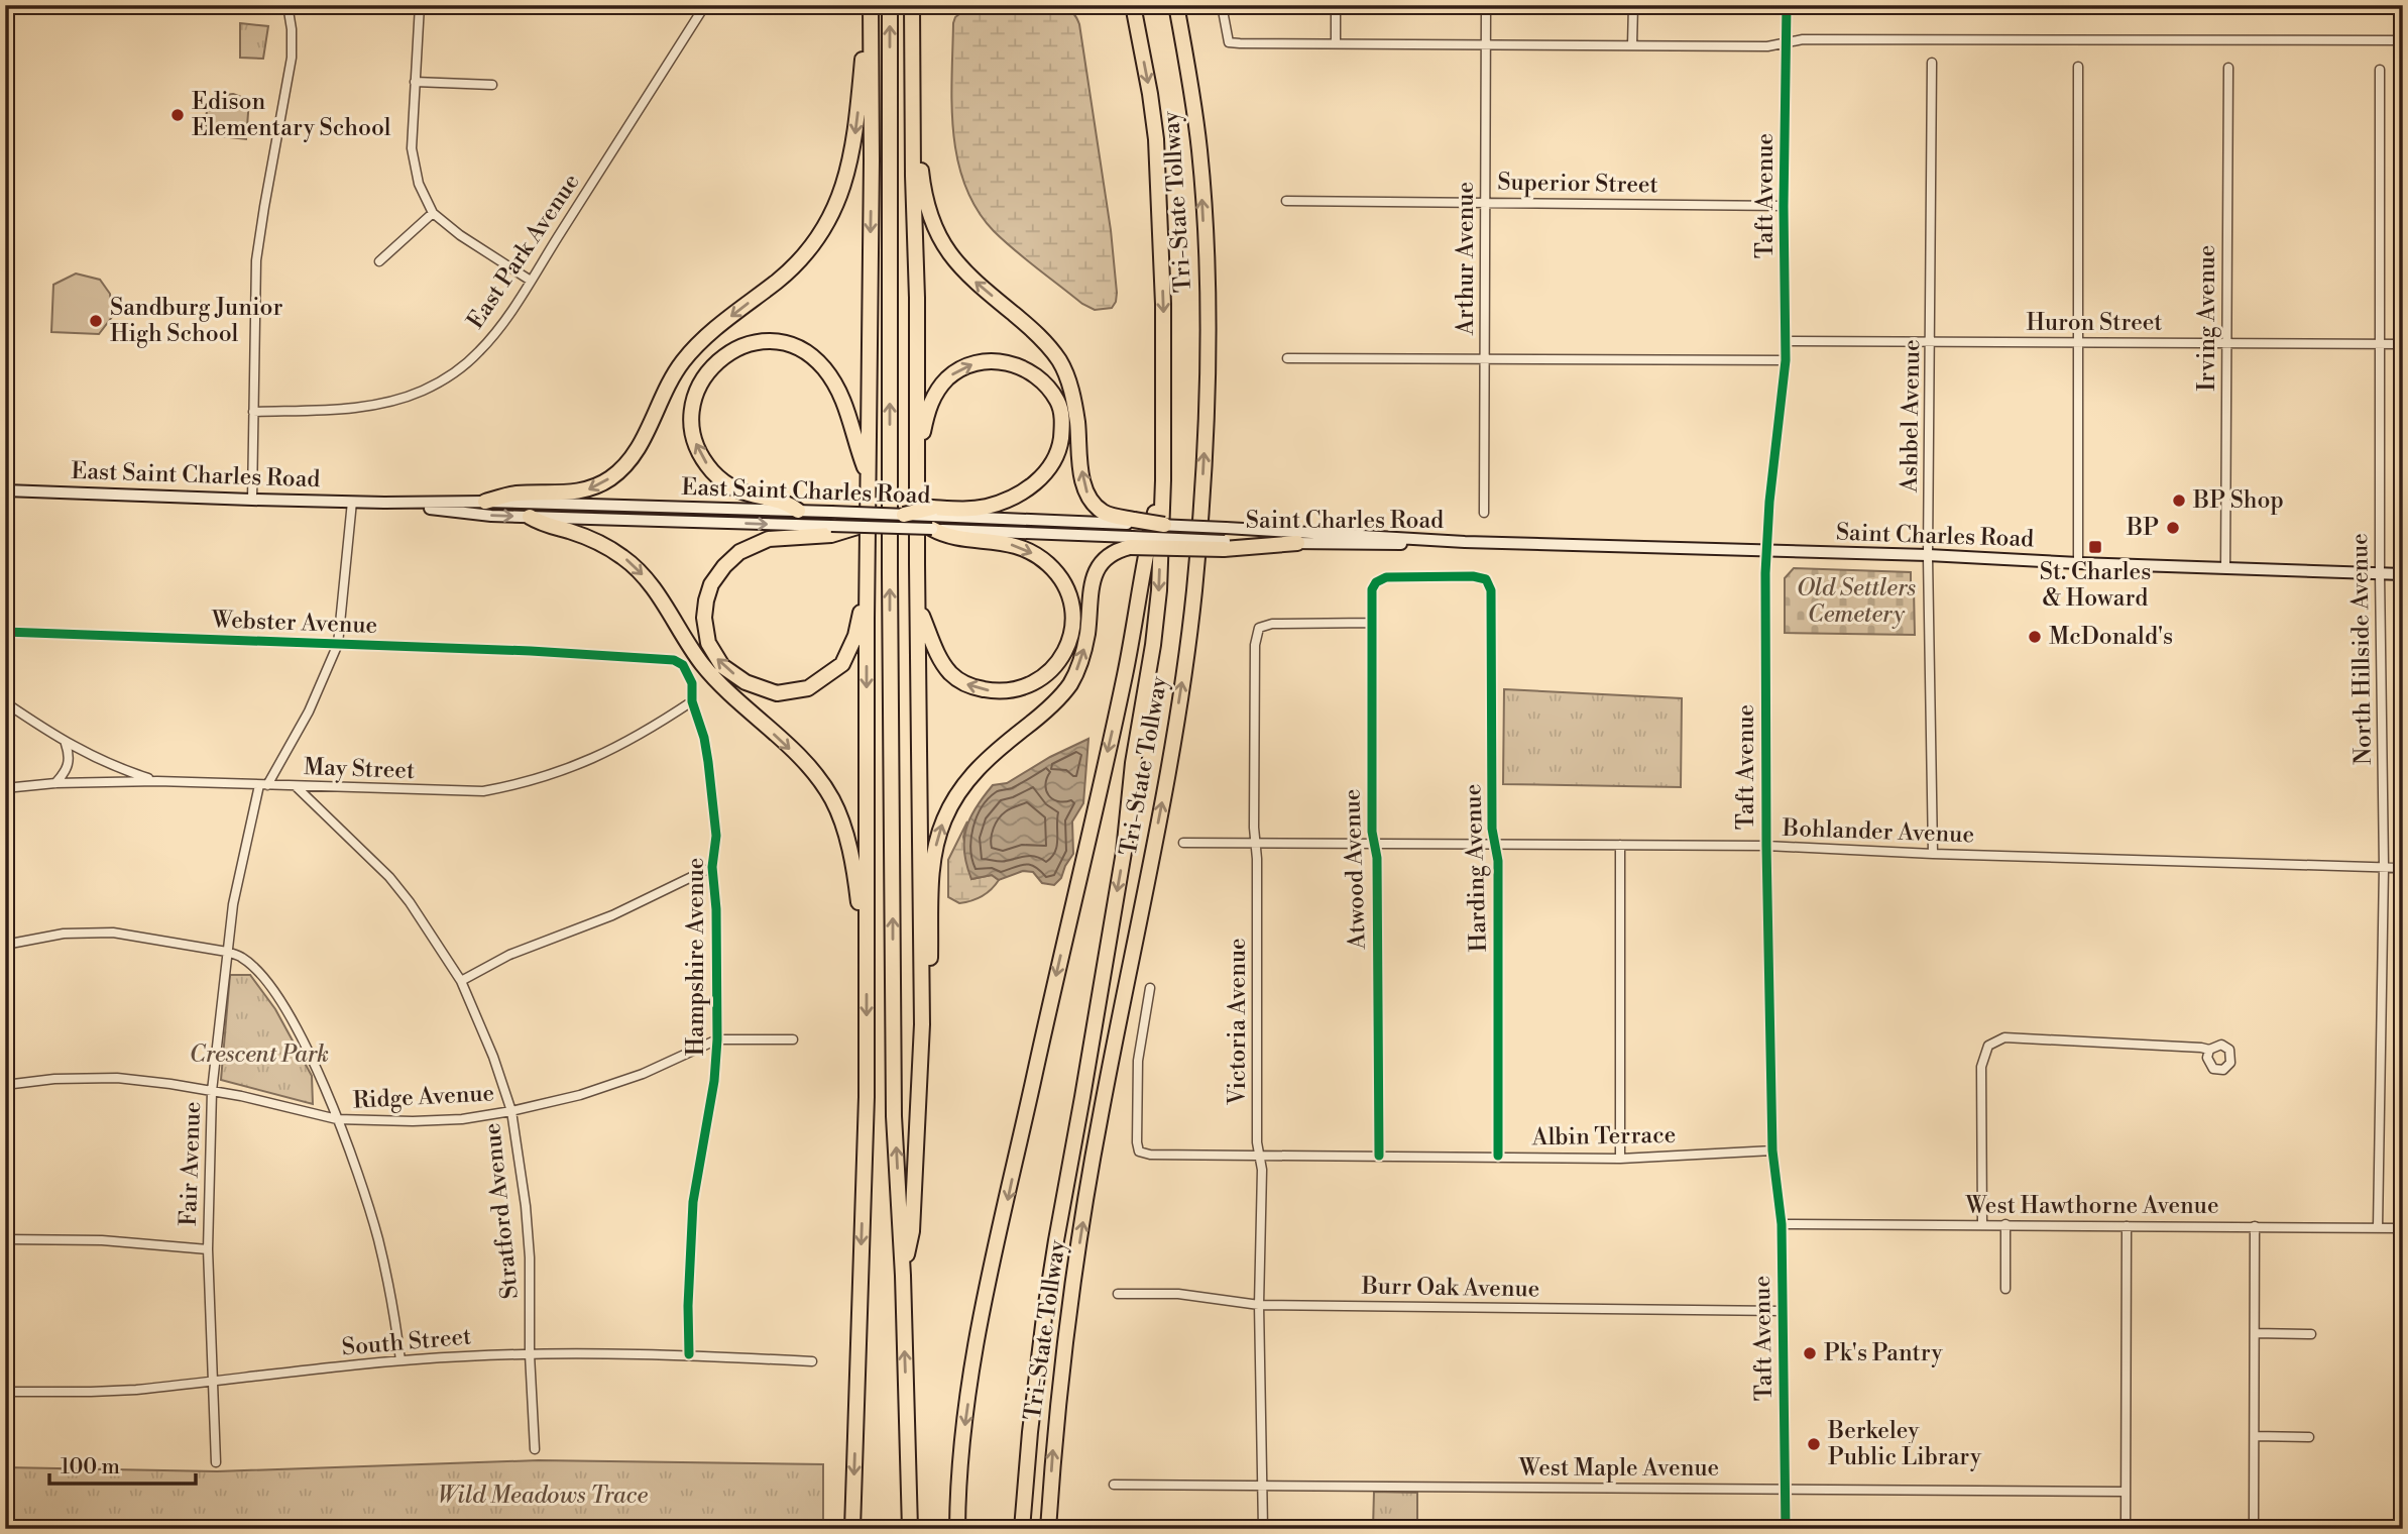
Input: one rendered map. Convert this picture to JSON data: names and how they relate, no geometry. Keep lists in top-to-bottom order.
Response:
{
  "streets": {
    "highway": ["Tri-State Tollway"],
    "main road": ["East Saint Charles Road", "Saint Charles Road"],
    "street": [
      "Superior Street",
      "Taft Avenue",
      "East Park Avenue",
      "Arthur Avenue",
      "Irving Avenue",
      "Huron Street",
      "Ashbel Avenue",
      "Webster Avenue",
      "North Hillside Avenue",
      "May Street",
      "Bohlander Avenue",
      "Harding Avenue",
      "Atwood Avenue",
      "Hampshire Avenue",
      "Victoria Avenue",
      "Ridge Avenue",
      "Albin Terrace",
      "Fair Avenue",
      "West Hawthorne Avenue",
      "Stratford Avenue",
      "Burr Oak Avenue",
      "South Street",
      "West Maple Avenue"
    ]
  },
  "crossings": [
    ["Superior Street", "Taft Avenue"],
    ["Superior Street", "Arthur Avenue"],
    ["Taft Avenue", "Huron Street"],
    ["Taft Avenue", "Saint Charles Road"],
    ["Taft Avenue", "Bohlander Avenue"],
    ["Taft Avenue", "Albin Terrace"],
    ["Taft Avenue", "West Hawthorne Avenue"],
    ["Taft Avenue", "Burr Oak Avenue"],
    ["Taft Avenue", "West Maple Avenue"],
    ["Irving Avenue", "Huron Street"],
    ["Irving Avenue", "Saint Charles Road"],
    ["Huron Street", "Ashbel Avenue"],
    ["Huron Street", "North Hillside Avenue"],
    ["Ashbel Avenue", "Saint Charles Road"],
    ["Ashbel Avenue", "Bohlander Avenue"],
    ["East Saint Charles Road", "Fair Avenue"],
    ["Saint Charles Road", "North Hillside Avenue"],
    ["Webster Avenue", "Hampshire Avenue"],
    ["Webster Avenue", "Fair Avenue"],
    ["North Hillside Avenue", "Bohlander Avenue"],
    ["North Hillside Avenue", "West Hawthorne Avenue"],
    ["May Street", "Hampshire Avenue"],
    ["May Street", "Fair Avenue"],
    ["May Street", "Stratford Avenue"],
    ["Bohlander Avenue", "Harding Avenue"],
    ["Bohlander Avenue", "Atwood Avenue"],
    ["Bohlander Avenue", "Victoria Avenue"],
    ["Harding Avenue", "Atwood Avenue"],
    ["Harding Avenue", "Albin Terrace"],
    ["Atwood Avenue", "Victoria Avenue"],
    ["Atwood Avenue", "Albin Terrace"],
    ["Hampshire Avenue", "Ridge Avenue"],
    ["Hampshire Avenue", "South Street"],
    ["Victoria Avenue", "Albin Terrace"],
    ["Victoria Avenue", "Burr Oak Avenue"],
    ["Victoria Avenue", "West Maple Avenue"],
    ["Ridge Avenue", "Fair Avenue"],
    ["Ridge Avenue", "Stratford Avenue"],
    ["Fair Avenue", "South Street"],
    ["Stratford Avenue", "South Street"]
  ],
  "parks": ["Old Settlers Cemetery", "Crescent Park", "Wild Meadows Trace"],
  "places": {
    "other": [
      "Edison Elementary School",
      "Sandburg Junior High School",
      "BP Shop",
      "BP",
      "McDonald's",
      "Pk's Pantry",
      "Berkeley Public Library"
    ],
    "transit": ["St. Charles & Howard"]
  },
  "scale_bar": "100 m"
}
